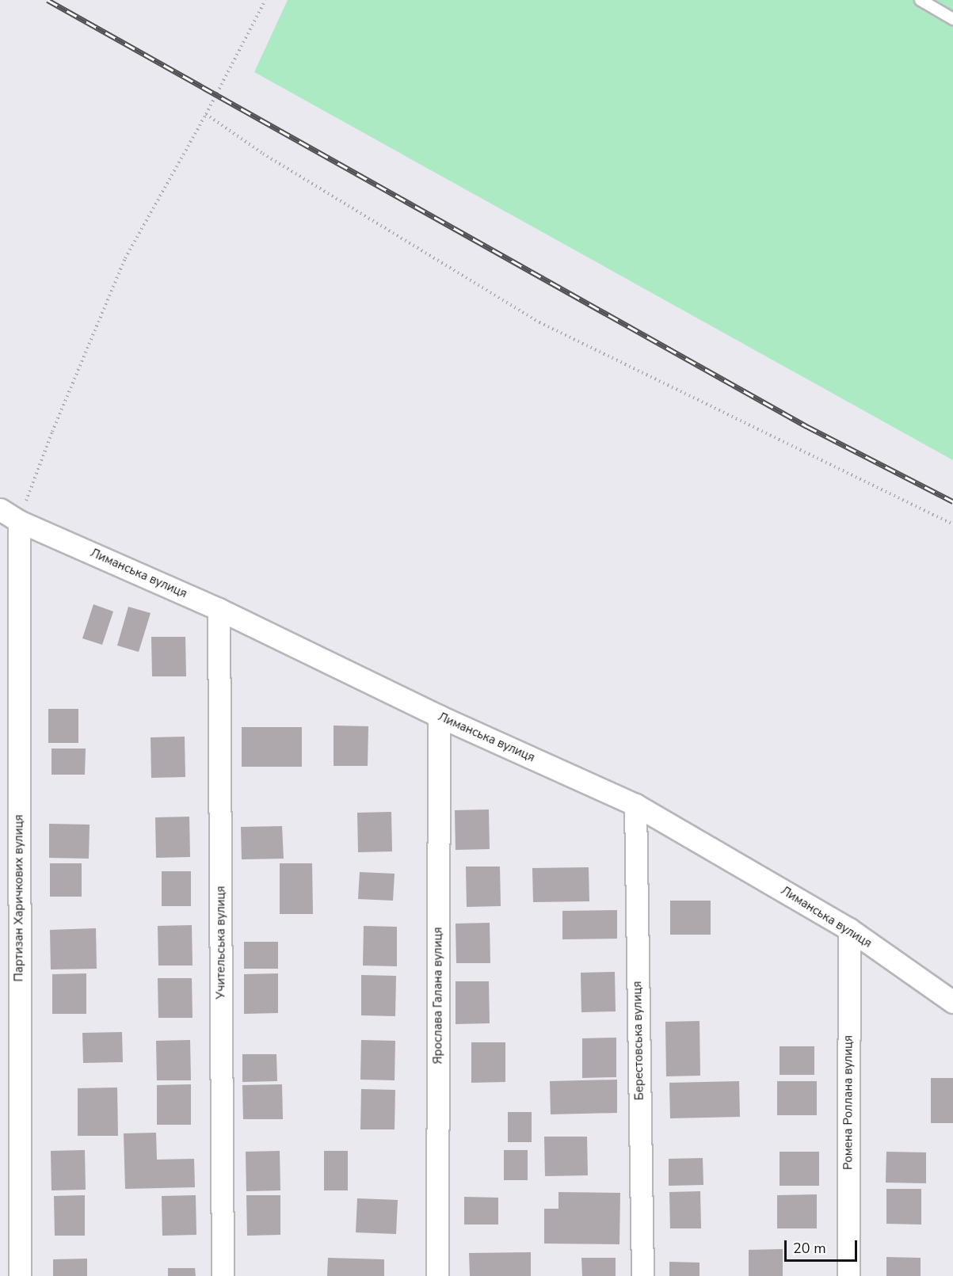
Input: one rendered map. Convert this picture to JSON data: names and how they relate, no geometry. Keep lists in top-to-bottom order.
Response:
{
  "streets": {
    "street": [
      "Лиманська вулиця",
      "Партизан Харичкових вулиця",
      "Учительська вулиця",
      "Ярослава Галана вулиця",
      "Берестовська вулиця",
      "Ромена Роллана вулиця"
    ]
  },
  "crossings": [
    ["Лиманська вулиця", "Партизан Харичкових вулиця"],
    ["Лиманська вулиця", "Учительська вулиця"],
    ["Лиманська вулиця", "Ярослава Галана вулиця"],
    ["Лиманська вулиця", "Берестовська вулиця"],
    ["Лиманська вулиця", "Ромена Роллана вулиця"]
  ],
  "scale_bar": "20 m"
}
